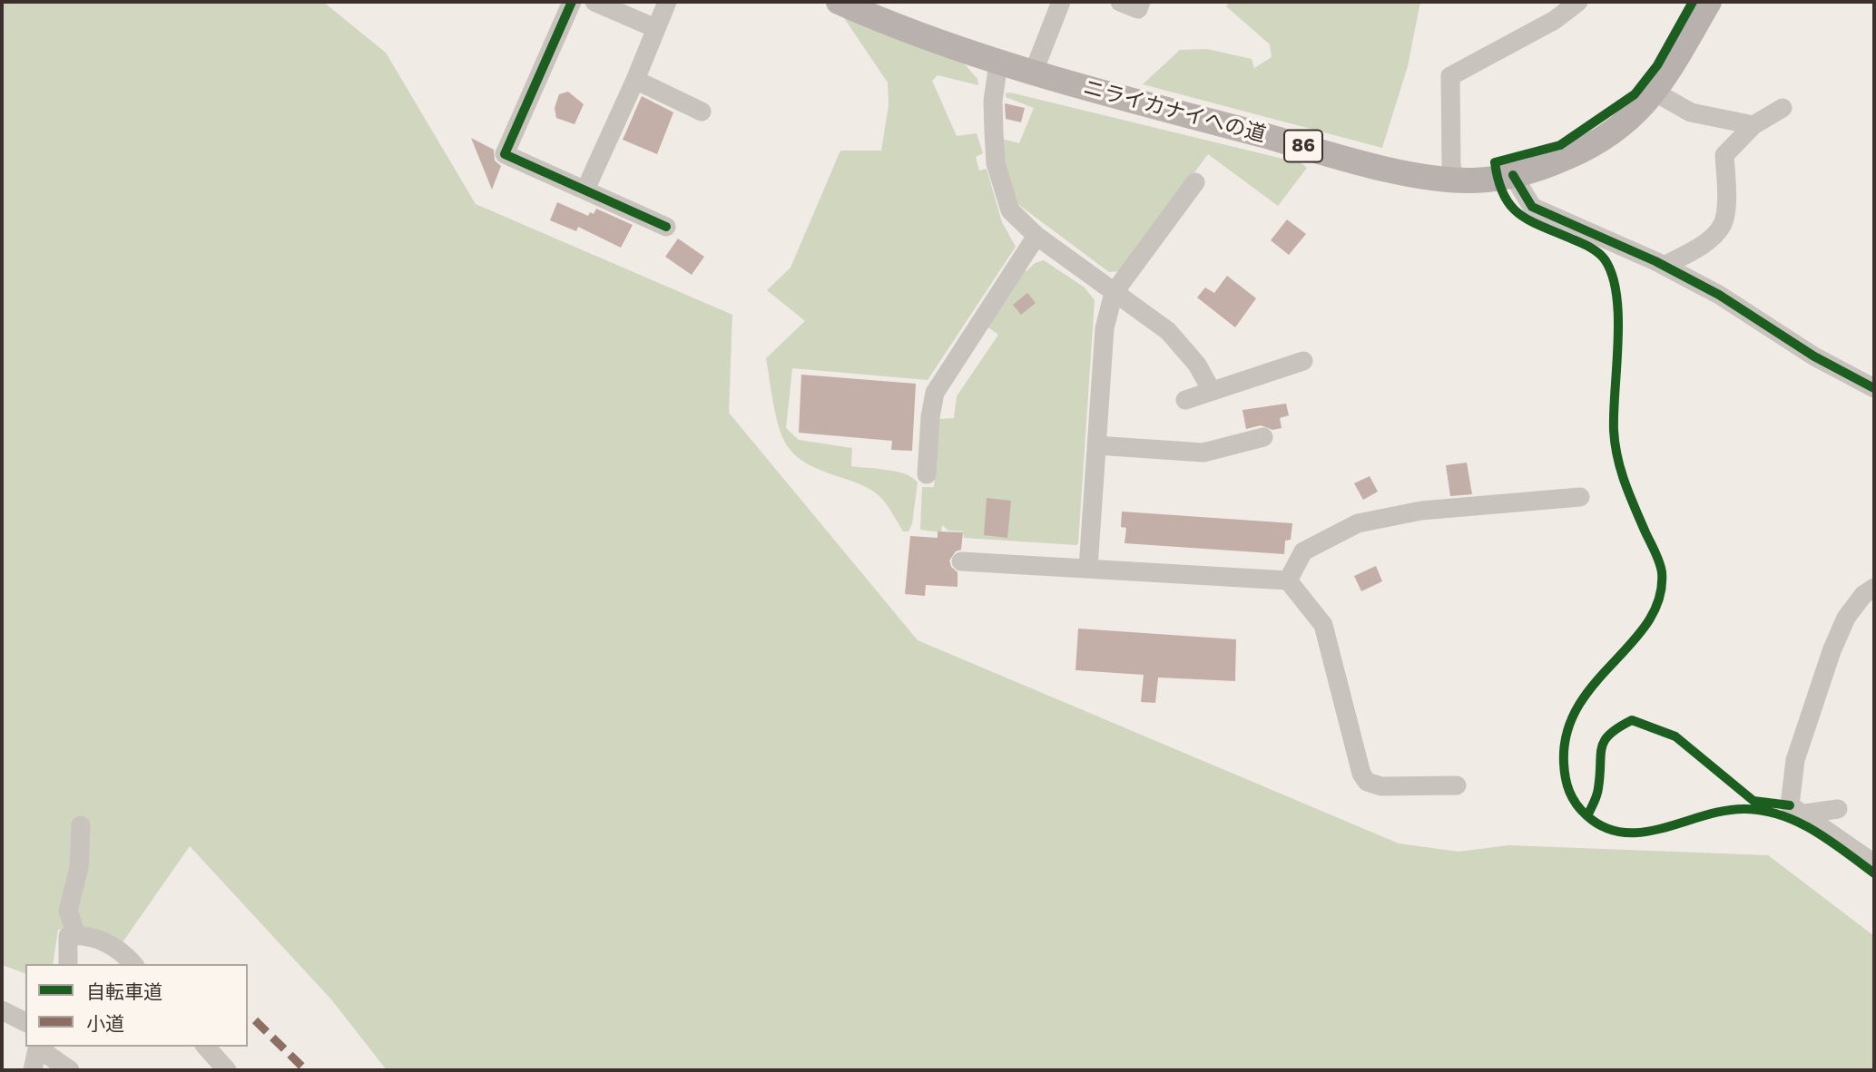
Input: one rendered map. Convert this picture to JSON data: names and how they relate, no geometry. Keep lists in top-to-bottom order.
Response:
{
  "streets": {
    "main road": ["ニライカナイへの道", "86"]
  },
  "legend": ["自転車道", "小道"]
}
